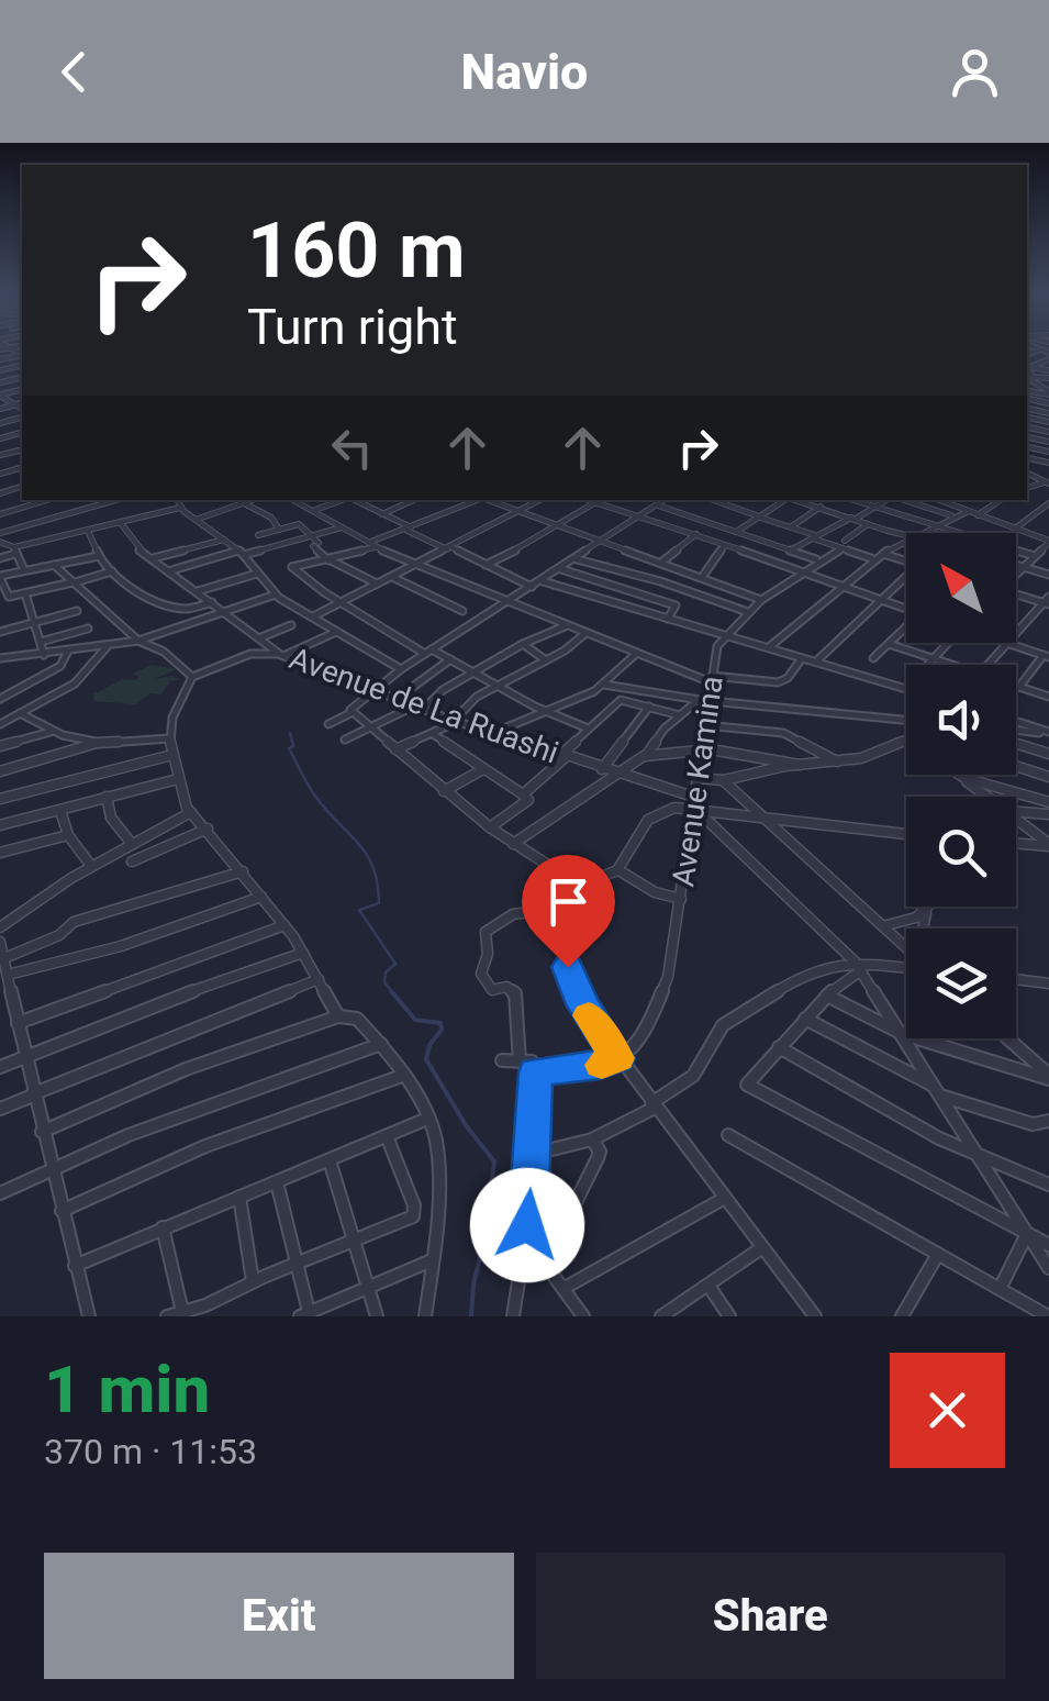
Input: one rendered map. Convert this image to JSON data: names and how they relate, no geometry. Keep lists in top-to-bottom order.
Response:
{
  "streets": {
    "street": ["Avenue de La Ruashi", "Avenue Kamina"]
  },
  "crossings": [
    ["Avenue de La Ruashi", "Avenue Kamina"]
  ],
  "north": "top left",
  "page": {
    "header": "Navio",
    "turn": ["160 m", "Turn right"],
    "heading": ["1 min", "370 m · 11:53"],
    "buttons": ["Exit", "Share"]
  }
}
